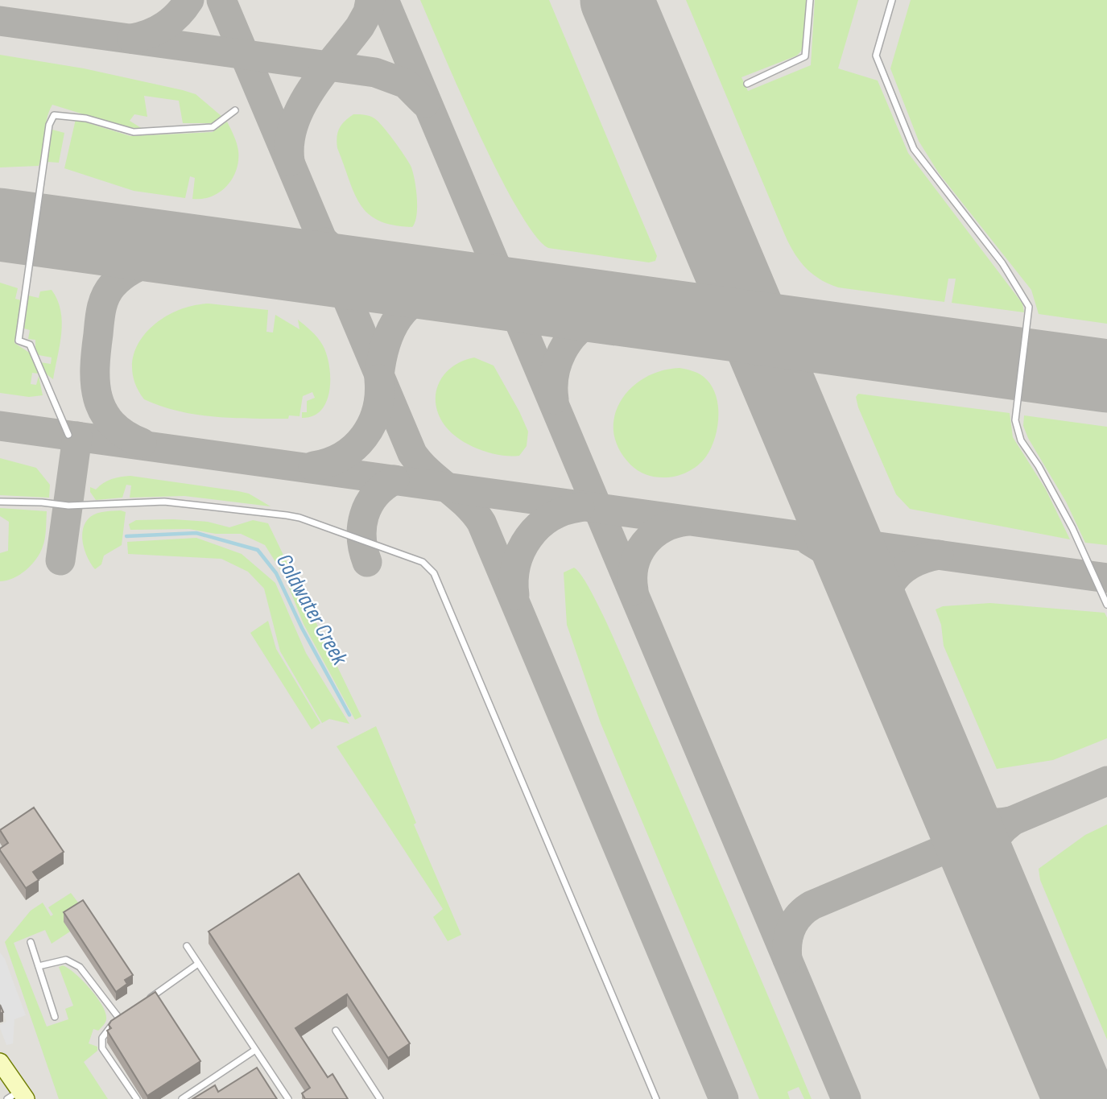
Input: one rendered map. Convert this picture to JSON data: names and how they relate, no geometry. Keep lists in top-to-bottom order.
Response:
{
  "water": ["Coldwater Creek"]
}
